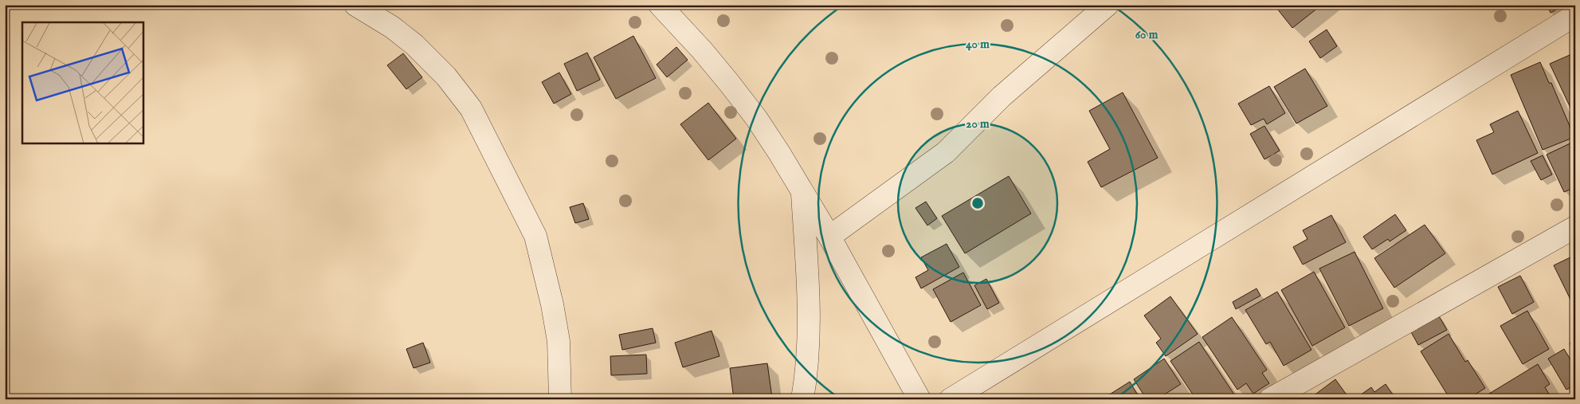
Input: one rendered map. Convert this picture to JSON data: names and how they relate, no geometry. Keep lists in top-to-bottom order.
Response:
{
  "rings": ["60 m", "40 m", "20 m"]
}
